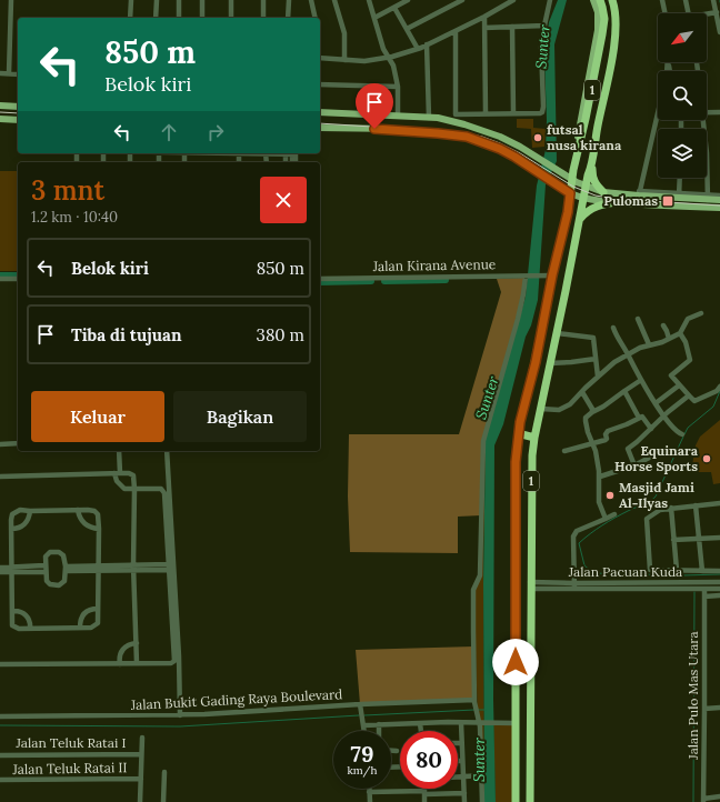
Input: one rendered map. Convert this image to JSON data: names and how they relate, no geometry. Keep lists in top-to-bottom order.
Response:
{
  "streets": {
    "highway": ["1"],
    "street": [
      "Jalan Kirana Avenue",
      "Jalan Pacuan Kuda",
      "Jalan Pulo Mas Utara",
      "Jalan Bukit Gading Raya Boulevard",
      "Jalan Teluk Ratai I",
      "Jalan Teluk Ratai II"
    ]
  },
  "crossings": [
    ["1", "Jalan Kirana Avenue"],
    ["1", "Jalan Pacuan Kuda"]
  ],
  "water": ["Sunter"],
  "places": {
    "other": ["futsal nusa kirana", "Equinara Horse Sports", "Masjid Jami Al-Ilyas"],
    "transit": ["Pulomas"]
  },
  "north": "bottom left",
  "page": {
    "turn": ["850 m", "Belok kiri"],
    "heading": ["3 mnt", "1.2 km · 10:40"],
    "list": [
      {
        "name": "Belok kiri",
        "value": "850 m"
      },
      {
        "name": "Tiba di tujuan",
        "value": "380 m"
      }
    ],
    "buttons": ["Keluar", "Bagikan"],
    "speed": "79 km/h",
    "limit": "80"
  }
}
